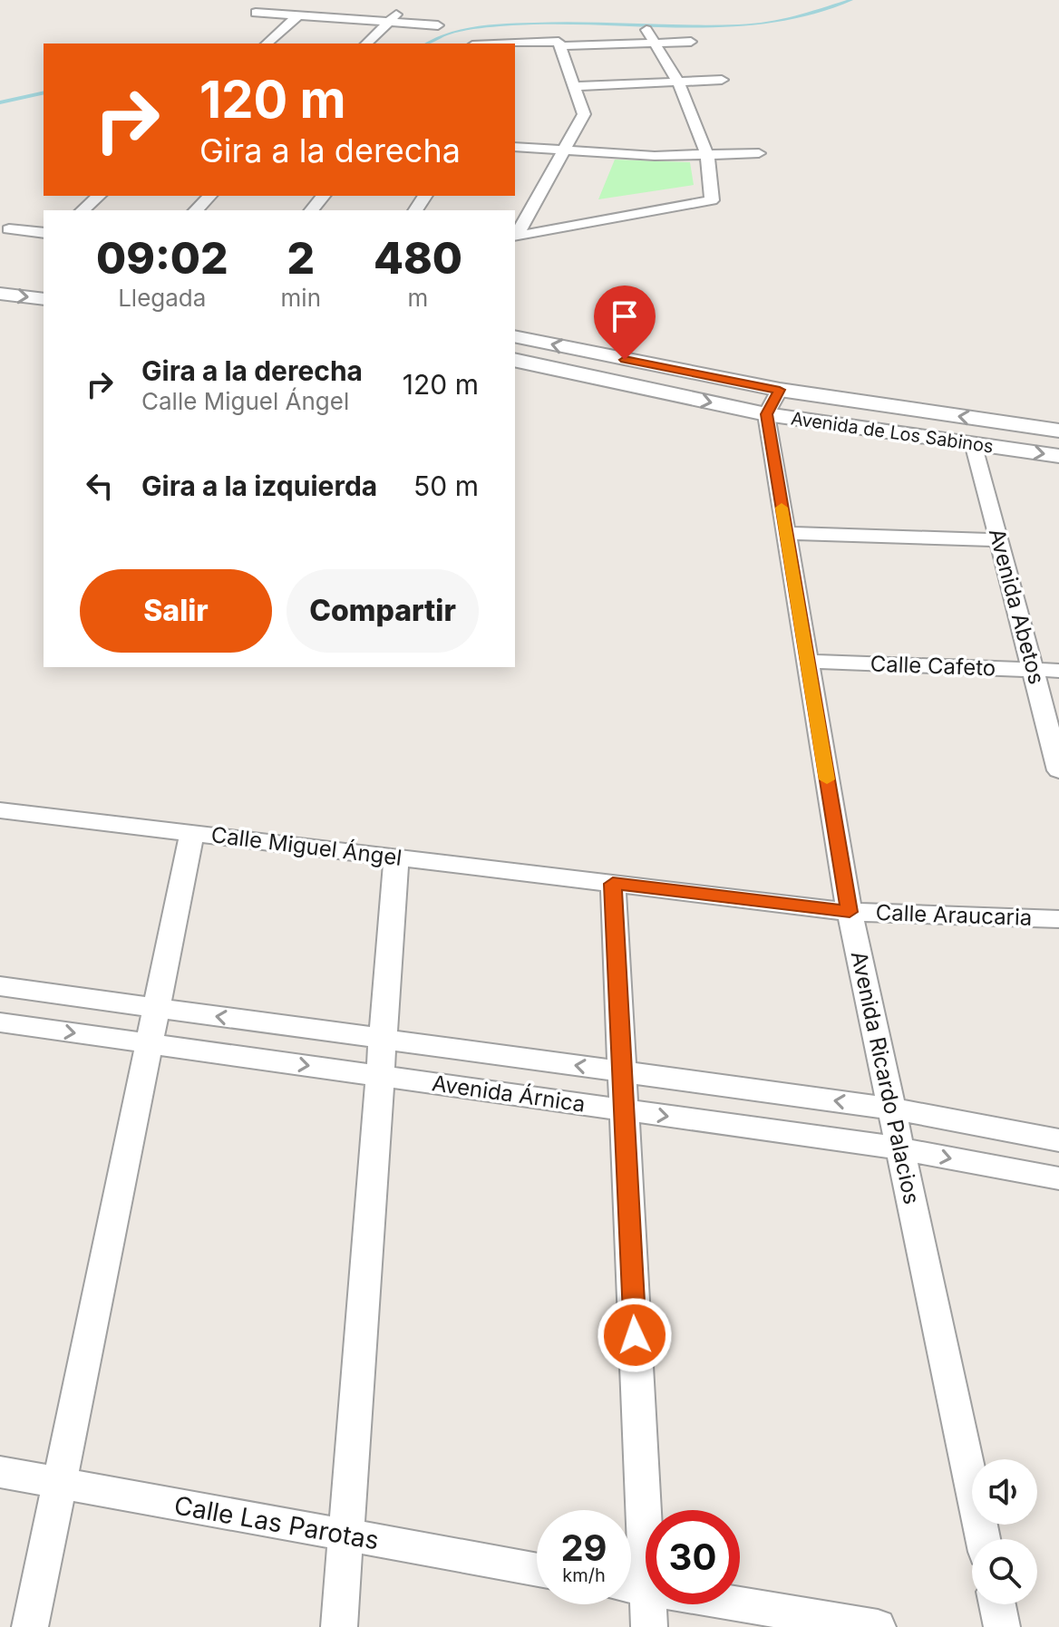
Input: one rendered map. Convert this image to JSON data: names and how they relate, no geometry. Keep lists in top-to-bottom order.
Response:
{
  "streets": {
    "street": [
      "Avenida de Los Sabinos",
      "Avenida Abetos",
      "Calle Cafeto",
      "Calle Miguel Ángel",
      "Calle Araucaria",
      "Avenida Ricardo Palacios",
      "Avenida Árnica",
      "Calle Las Parotas"
    ]
  },
  "crossings": [
    ["Avenida de Los Sabinos", "Avenida Abetos"],
    ["Avenida de Los Sabinos", "Avenida Ricardo Palacios"],
    ["Avenida Abetos", "Calle Cafeto"],
    ["Calle Cafeto", "Avenida Ricardo Palacios"],
    ["Calle Miguel Ángel", "Calle Araucaria"],
    ["Calle Miguel Ángel", "Avenida Ricardo Palacios"],
    ["Calle Araucaria", "Avenida Ricardo Palacios"],
    ["Avenida Ricardo Palacios", "Avenida Árnica"]
  ],
  "page": {
    "turn": ["120 m", "Gira a la derecha"],
    "eta": [
      "09:02",
      "Llegada",
      "2",
      "min",
      "480",
      "m"
    ],
    "list": [
      {
        "name": "Gira a la derecha",
        "note": "Calle Miguel Ángel",
        "value": "120 m"
      },
      {
        "name": "Gira a la izquierda",
        "value": "50 m"
      }
    ],
    "buttons": ["Salir", "Compartir"],
    "speed": "29 km/h",
    "limit": "30"
  }
}
